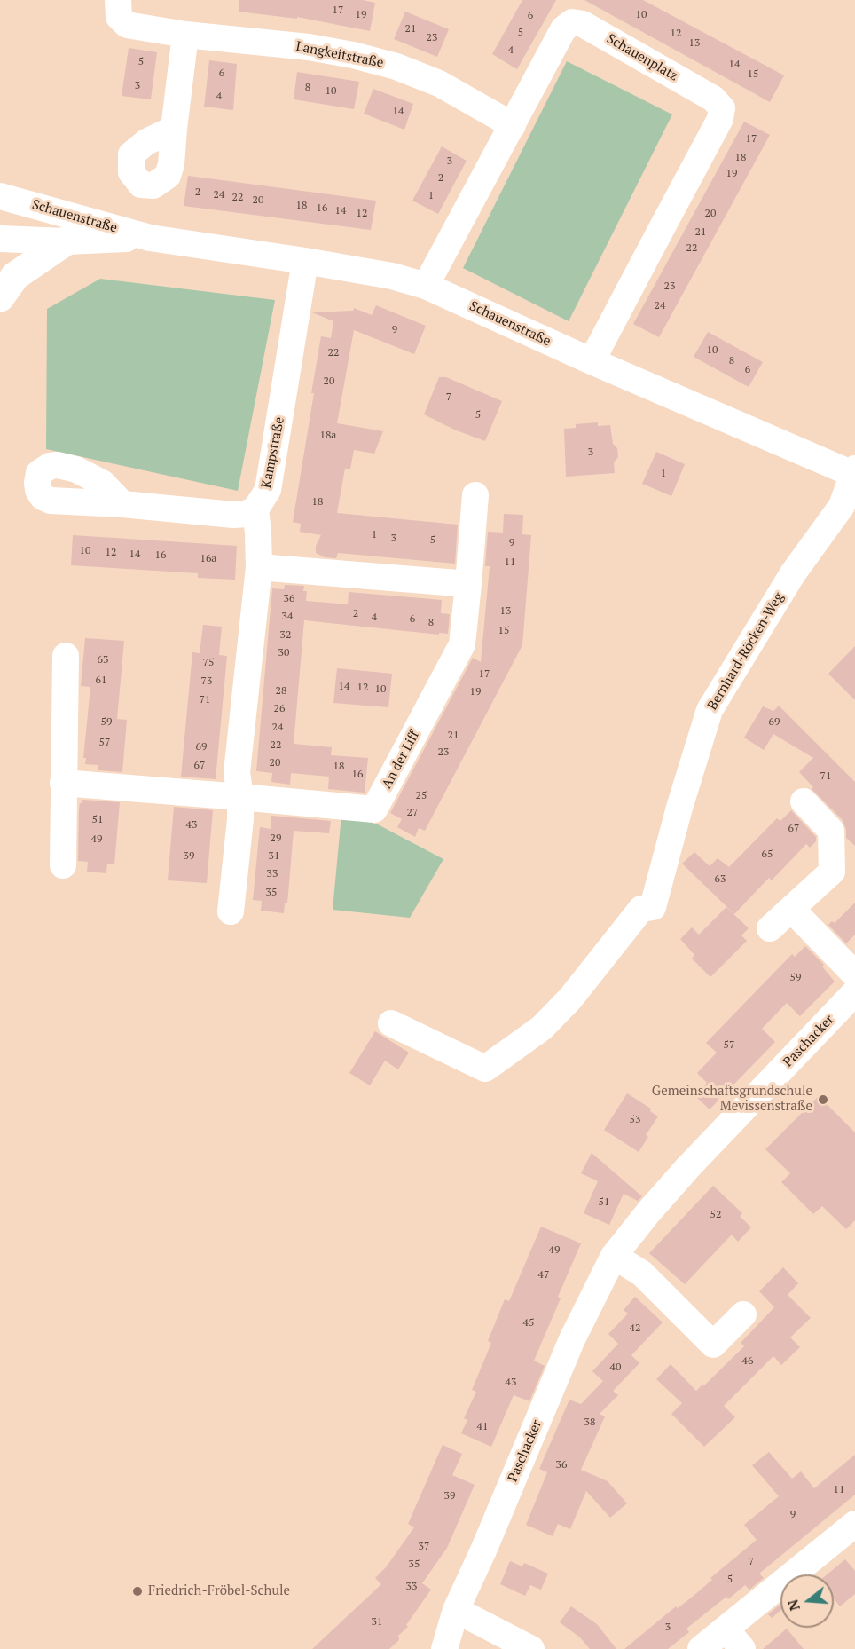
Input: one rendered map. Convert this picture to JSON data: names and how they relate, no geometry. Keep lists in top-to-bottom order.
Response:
{
  "streets": {
    "street": [
      "Langkeitstraße",
      "Schauenplatz",
      "Schauenstraße",
      "Kampstraße",
      "Bernhard-Röcken-Weg",
      "An der Liff",
      "Paschacker"
    ]
  },
  "crossings": [
    ["Langkeitstraße", "Schauenplatz"],
    ["Schauenplatz", "Schauenstraße"],
    ["Schauenstraße", "Kampstraße"],
    ["Schauenstraße", "Bernhard-Röcken-Weg"]
  ],
  "places": ["Gemeinschaftsgrundschule Mevissenstraße", "Friedrich-Fröbel-Schule"],
  "house_numbers": [
    "17",
    "19",
    "10",
    "6",
    "21",
    "5",
    "12",
    "23",
    "13",
    "4",
    "5",
    "14",
    "6",
    "15",
    "3",
    "8",
    "10",
    "4",
    "14",
    "17",
    "18",
    "3",
    "19",
    "2",
    "2",
    "24",
    "1",
    "22",
    "20",
    "18",
    "16",
    "14",
    "12",
    "20",
    "21",
    "22",
    "23",
    "24",
    "9",
    "10",
    "22",
    "8",
    "6",
    "20",
    "7",
    "5",
    "18a",
    "3",
    "1",
    "18",
    "1",
    "3",
    "5",
    "9",
    "10",
    "12",
    "14",
    "16",
    "16a",
    "11",
    "36",
    "13",
    "2",
    "34",
    "4",
    "6",
    "8",
    "15",
    "32",
    "30",
    "63",
    "75",
    "17",
    "61",
    "73",
    "14",
    "12",
    "10",
    "28",
    "19",
    "71",
    "26",
    "59",
    "69",
    "24",
    "21",
    "57",
    "22",
    "69",
    "23",
    "20",
    "67",
    "18",
    "16",
    "71",
    "25",
    "27",
    "51",
    "43",
    "67",
    "29",
    "49",
    "65",
    "39",
    "31",
    "33",
    "63",
    "35",
    "59",
    "57",
    "53",
    "51",
    "52",
    "49",
    "47",
    "45",
    "42",
    "46",
    "40",
    "43",
    "38",
    "41",
    "36",
    "11",
    "39",
    "9",
    "37",
    "7",
    "35",
    "5",
    "33",
    "31",
    "3"
  ],
  "north": "left"
}
